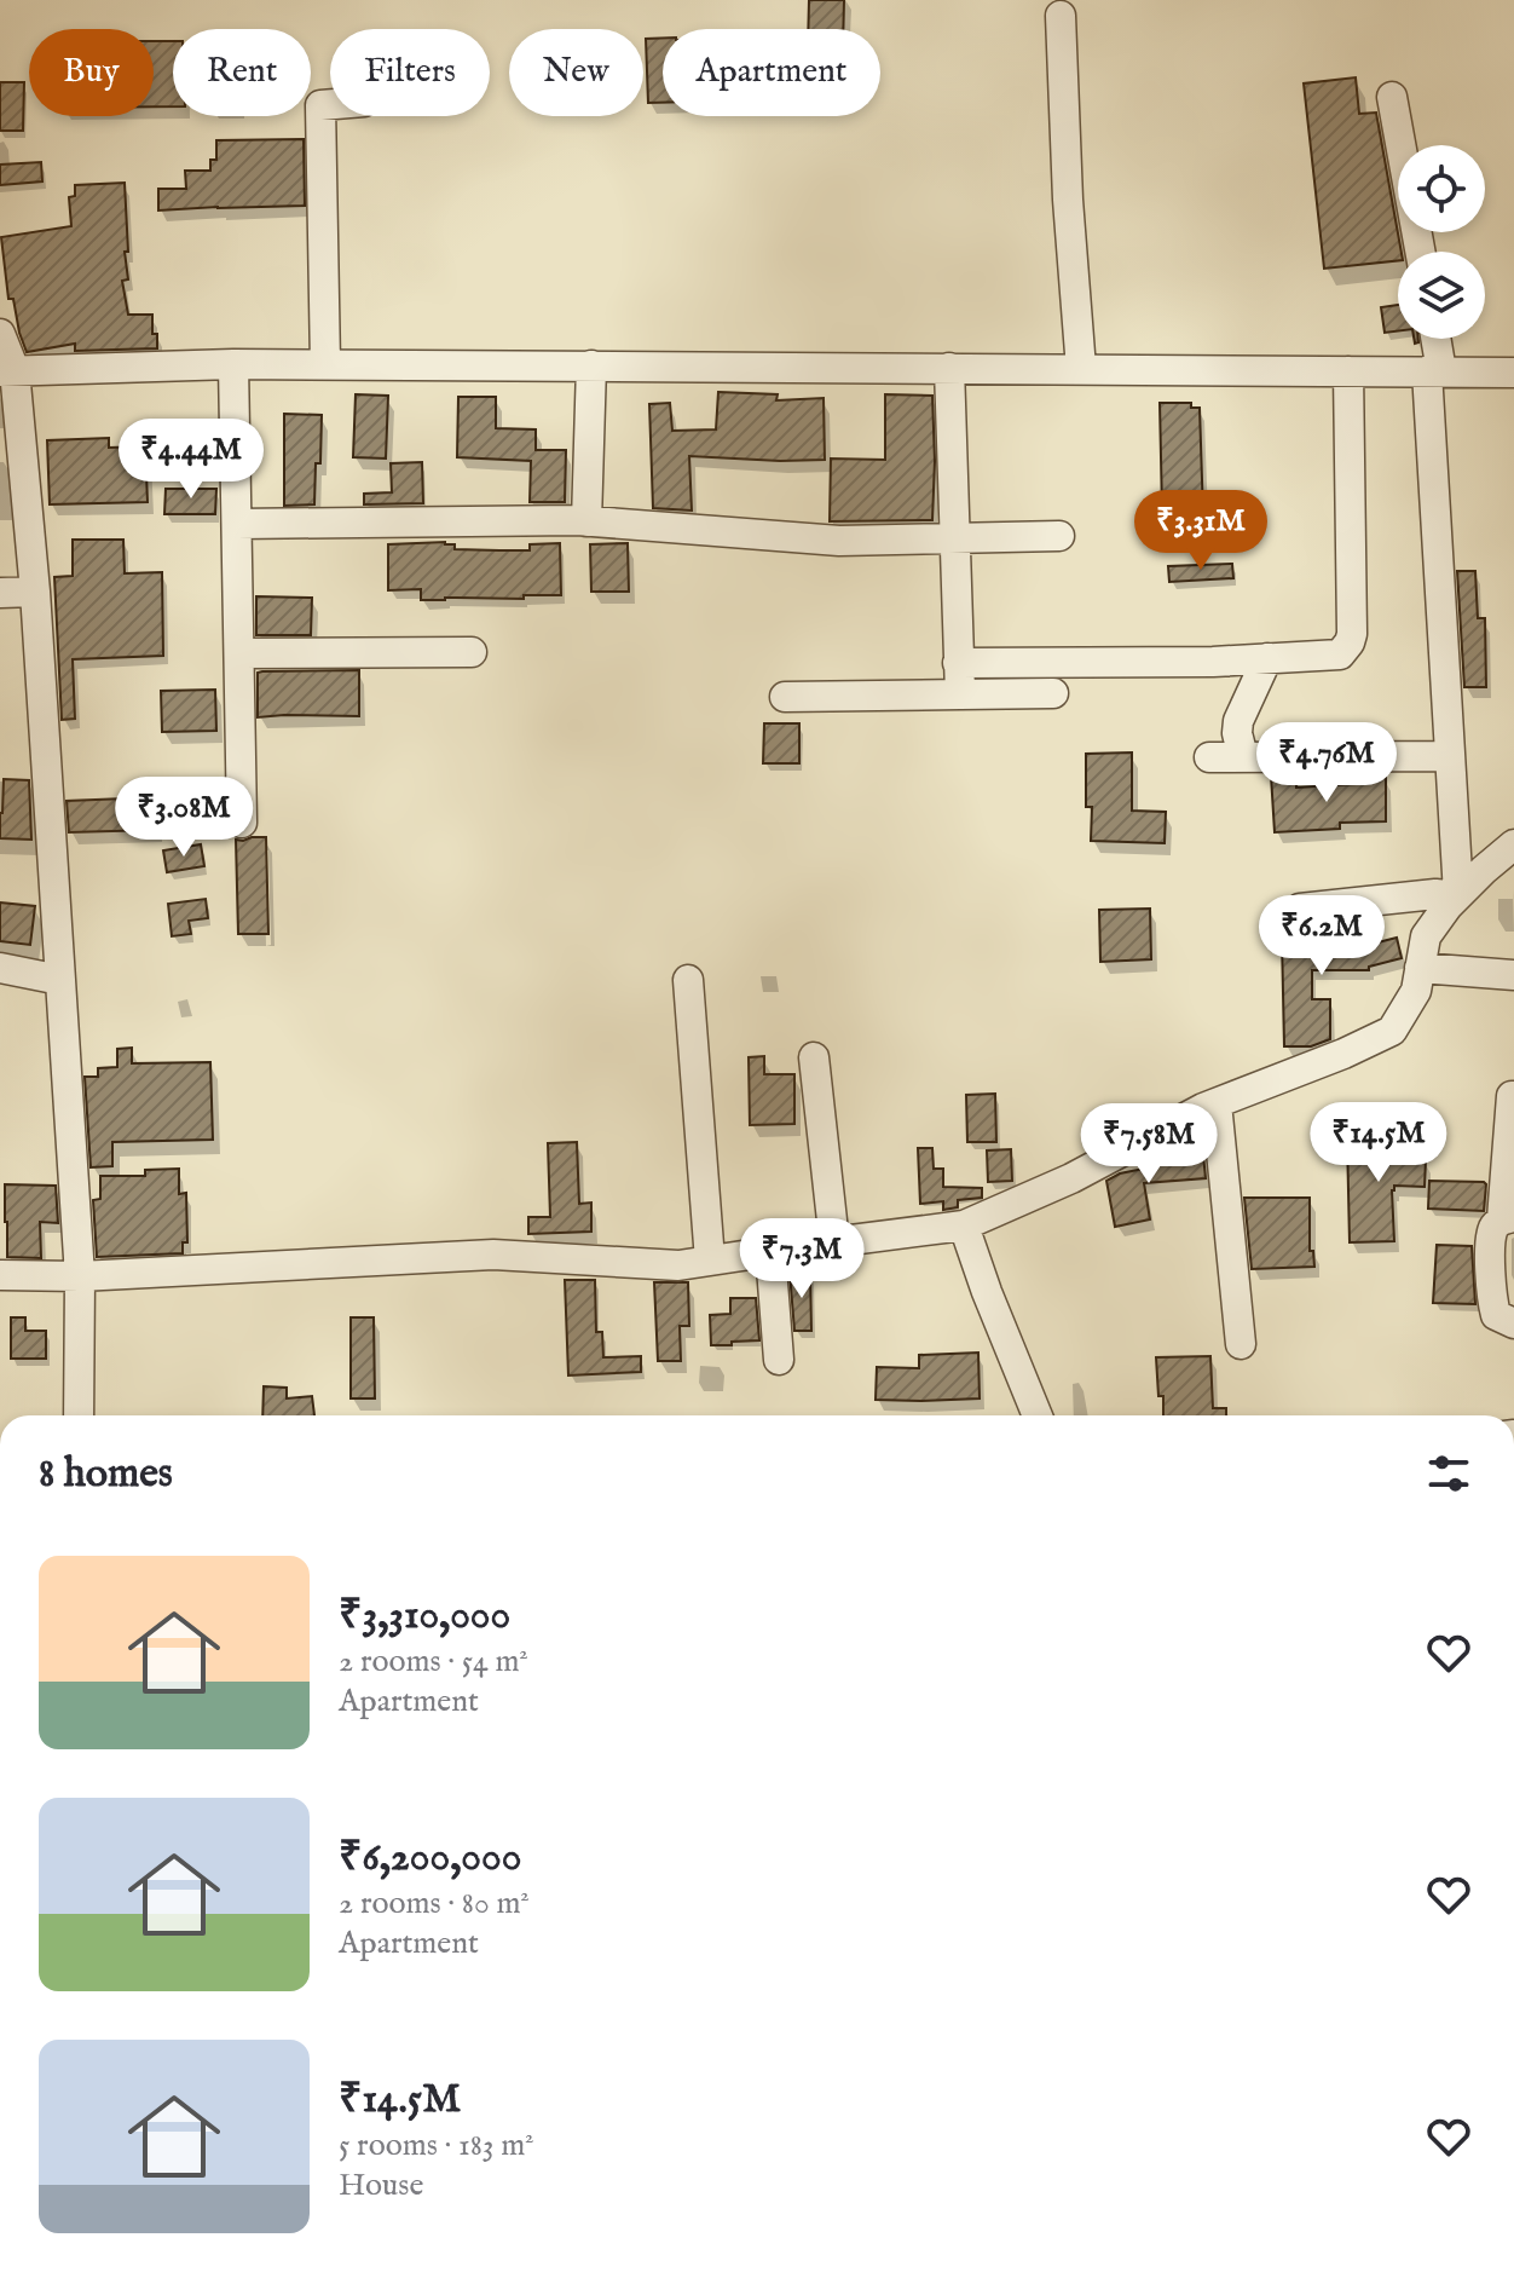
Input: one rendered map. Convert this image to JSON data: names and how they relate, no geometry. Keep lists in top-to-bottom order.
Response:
{
  "page": {
    "chip": [
      "Buy",
      "Rent",
      "Filters",
      "New",
      "Apartment"
    ],
    "price": [
      "₹4.44M",
      "₹3.31M",
      "₹4.76M",
      "₹3.08M",
      "₹6.2M",
      "₹14.5M",
      "₹7.58M",
      "₹7.3M"
    ],
    "heading": "8 homes",
    "list": [
      {
        "name": "₹3,310,000",
        "note": "2 rooms · 54 m² · Apartment"
      },
      {
        "name": "₹6,200,000",
        "note": "2 rooms · 80 m² · Apartment"
      },
      {
        "name": "₹14.5M",
        "note": "5 rooms · 183 m² · House"
      }
    ]
  }
}
